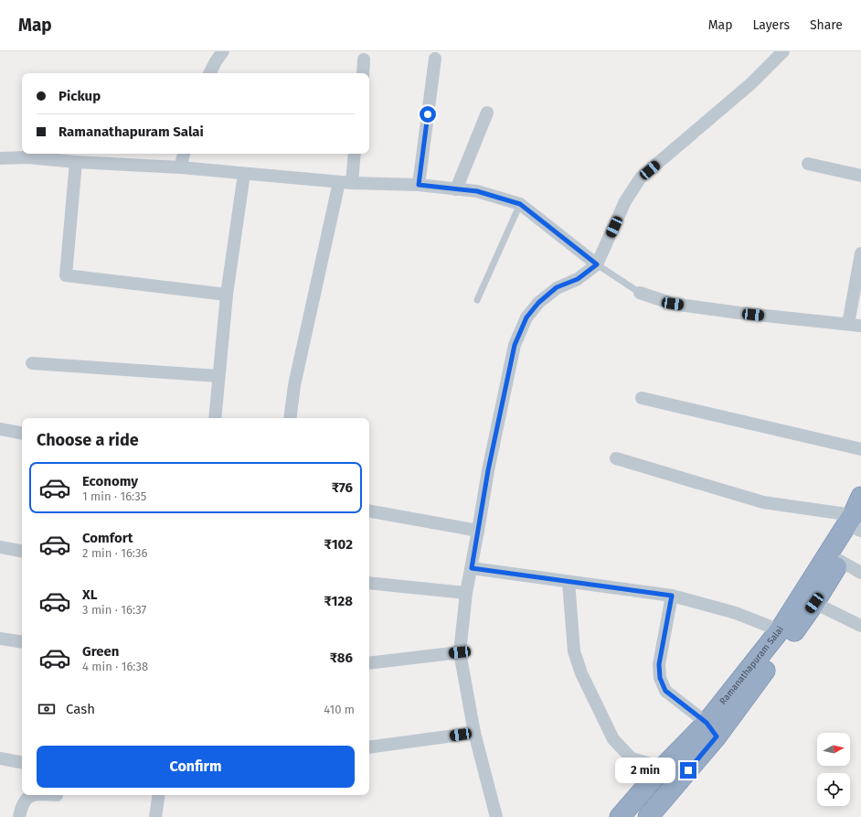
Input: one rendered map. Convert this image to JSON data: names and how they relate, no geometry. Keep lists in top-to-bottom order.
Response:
{
  "streets": {
    "highway": ["Ramanathapuram Salai"]
  },
  "north": "right",
  "page": {
    "header": "Map",
    "nav": ["Map", "Layers", "Share"],
    "banner": ["Pickup", "Ramanathapuram Salai"],
    "heading": "Choose a ride",
    "list": [
      {
        "name": "Economy",
        "note": "1 min · 16:35",
        "value": "₹76"
      },
      {
        "name": "Comfort",
        "note": "2 min · 16:36",
        "value": "₹102"
      },
      {
        "name": "XL",
        "note": "3 min · 16:37",
        "value": "₹128"
      },
      {
        "name": "Green",
        "note": "4 min · 16:38",
        "value": "₹86"
      }
    ],
    "pay": ["Cash", "410 m"],
    "buttons": "Confirm",
    "bubble": "2 min"
  }
}
